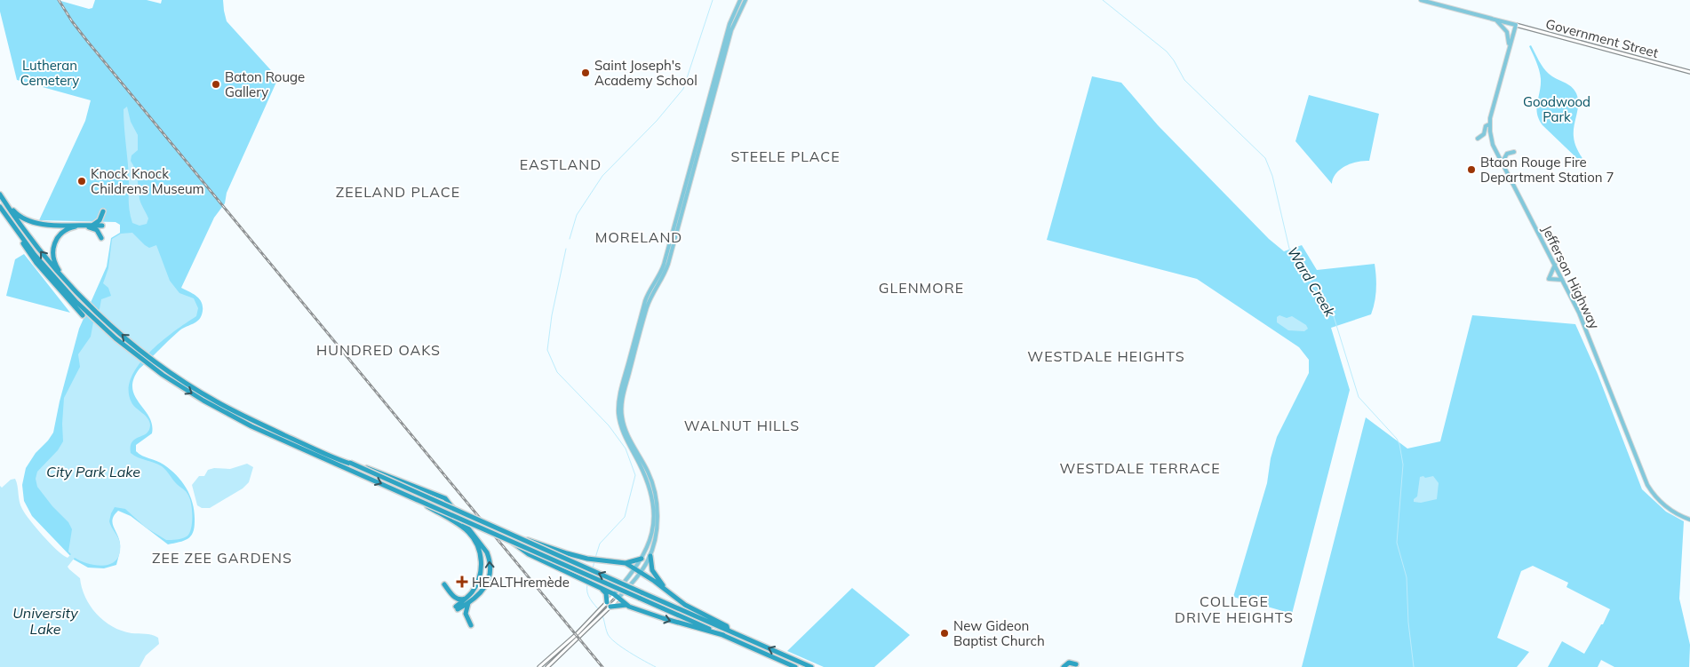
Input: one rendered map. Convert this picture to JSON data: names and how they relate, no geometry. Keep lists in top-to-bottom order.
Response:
{
  "streets": {
    "main road": ["Government Street", "Jefferson Highway"]
  },
  "crossings": [
    ["Government Street", "Jefferson Highway"]
  ],
  "districts": [
    "STEELE PLACE",
    "EASTLAND",
    "ZEELAND PLACE",
    "MORELAND",
    "GLENMORE",
    "HUNDRED OAKS",
    "WESTDALE HEIGHTS",
    "WALNUT HILLS",
    "WESTDALE TERRACE",
    "ZEE ZEE GARDENS",
    "COLLEGE DRIVE HEIGHTS"
  ],
  "water": ["Ward Creek", "City Park Lake", "University Lake"],
  "parks": ["Lutheran Cemetery", "Goodwood Park"],
  "places": {
    "other": [
      "Saint Joseph's Academy School",
      "Baton Rouge Gallery",
      "Btaon Rouge Fire Department Station 7",
      "Knock Knock Childrens Museum",
      "New Gideon Baptist Church"
    ],
    "health": ["HEALTHremède"]
  }
}
